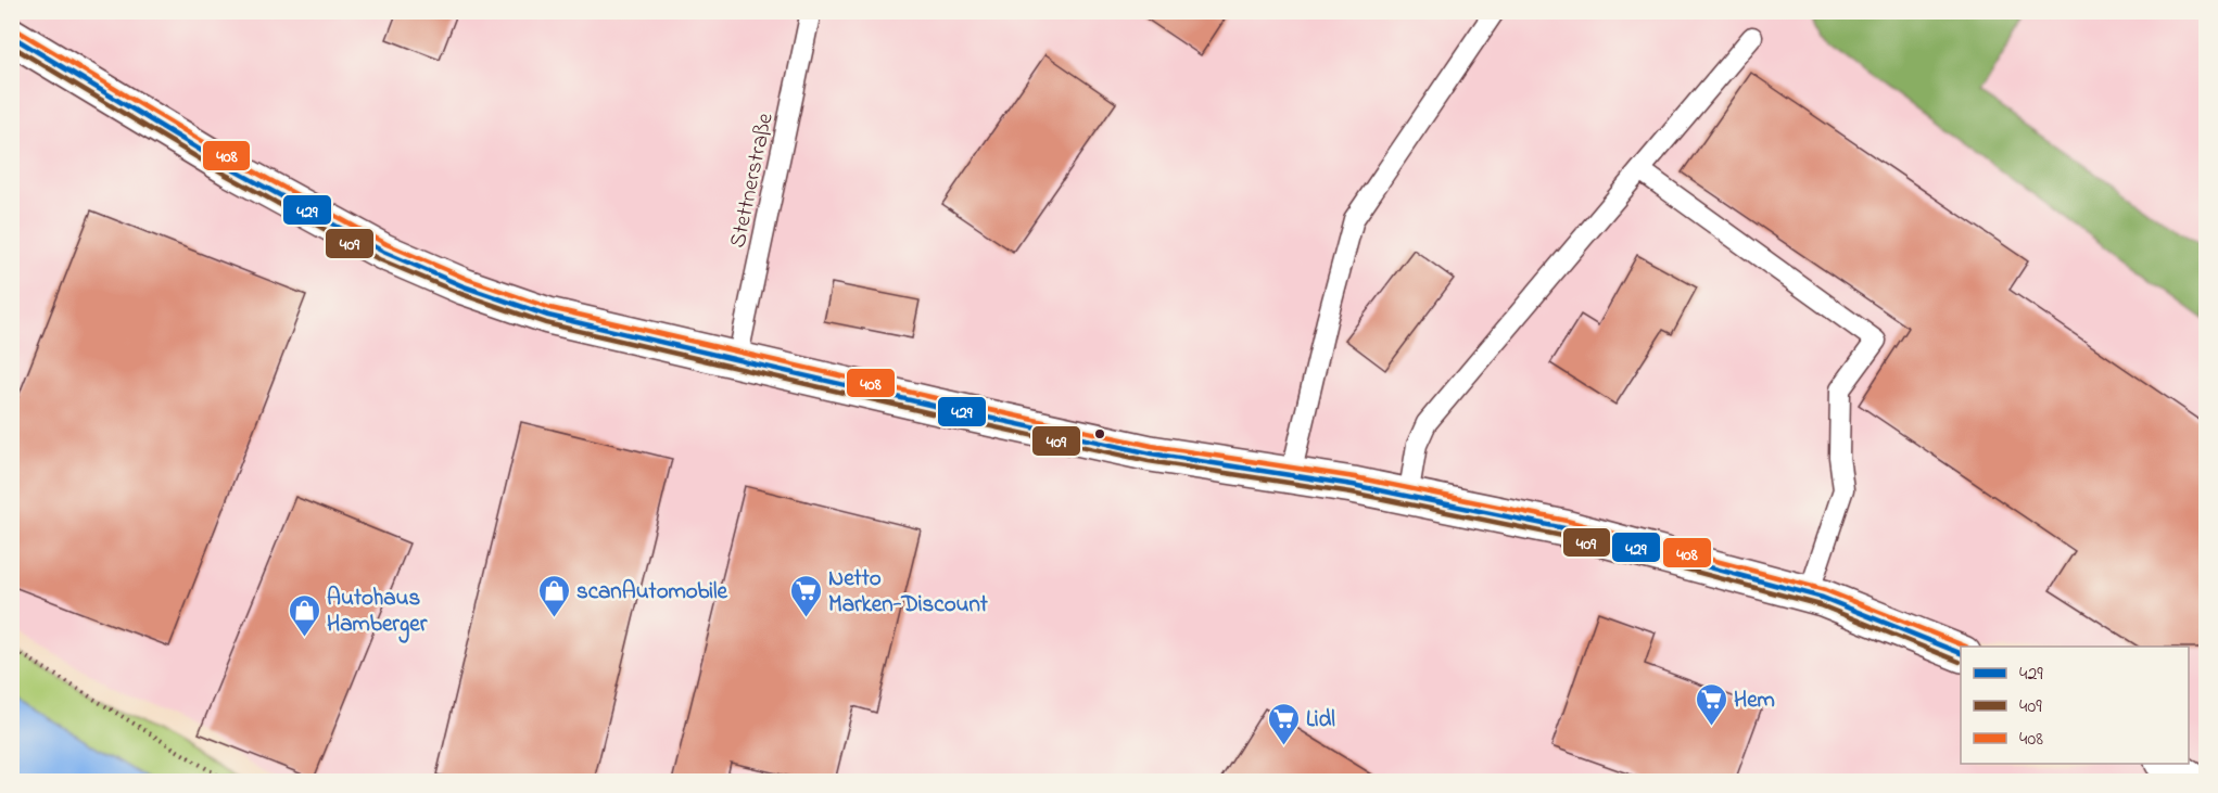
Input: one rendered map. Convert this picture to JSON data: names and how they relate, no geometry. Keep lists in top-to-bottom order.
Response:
{
  "streets": {
    "lane": ["Stettnerstraße"]
  },
  "places": {
    "shop": ["scanAutomobile", "Autohaus Hamberger"],
    "supermarket": ["Netto Marken-Discount", "Hem", "Lidl"]
  },
  "lines": ["transit line 408", "transit line 429", "transit line 409"],
  "legend": ["429", "409", "408"]
}
